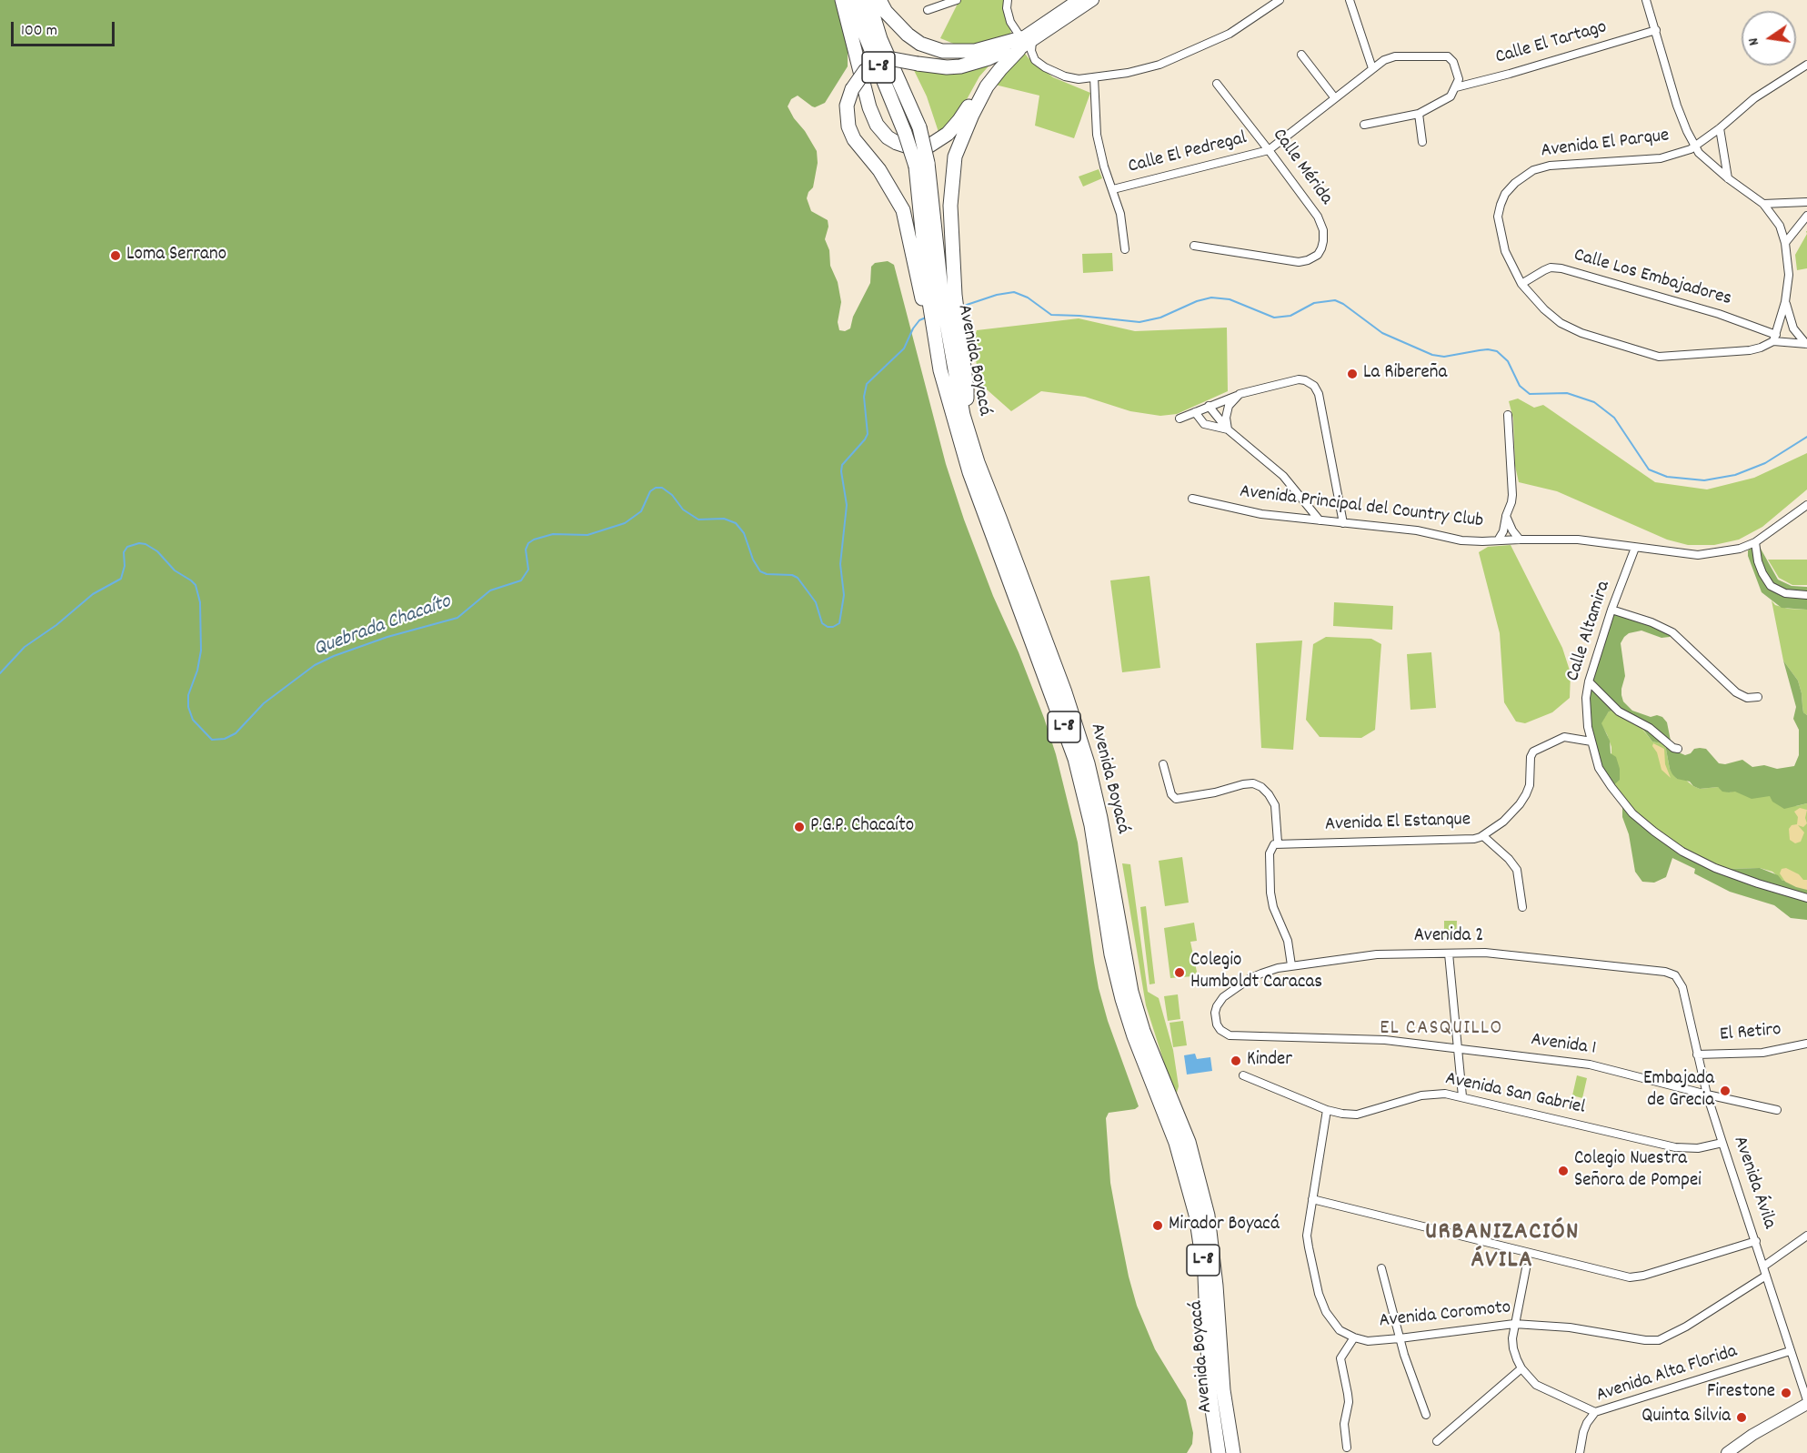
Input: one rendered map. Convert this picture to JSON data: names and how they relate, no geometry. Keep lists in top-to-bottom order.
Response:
{
  "streets": {
    "highway": ["L-8", "Avenida Boyacá"],
    "street": [
      "Calle El Tartago",
      "Avenida El Parque",
      "Calle El Pedregal",
      "Calle Mérida",
      "Calle Los Embajadores",
      "Avenida Principal del Country Club",
      "Calle Altamira",
      "Avenida El Estanque",
      "Avenida 2",
      "El Retiro",
      "Avenida 1",
      "Avenida San Gabriel",
      "Avenida Ávila",
      "Avenida Coromoto",
      "Avenida Alta Florida"
    ]
  },
  "crossings": [
    ["Avenida El Parque", "Calle Los Embajadores"],
    ["Calle El Pedregal", "Calle Mérida"],
    ["Avenida Principal del Country Club", "Calle Altamira"],
    ["Calle Altamira", "Avenida El Estanque"],
    ["Avenida 2", "Avenida 1"],
    ["Avenida 2", "Avenida Ávila"],
    ["El Retiro", "Avenida Ávila"],
    ["Avenida 1", "Avenida Ávila"],
    ["Avenida San Gabriel", "Avenida Ávila"],
    ["Avenida San Gabriel", "Avenida Coromoto"],
    ["Avenida Ávila", "Avenida Coromoto"],
    ["Avenida Ávila", "Avenida Alta Florida"]
  ],
  "districts": ["EL CASQUILLO", "URBANIZACIÓN ÁVILA"],
  "water": ["Quebrada Chacaíto"],
  "places": [
    "Loma Serrano",
    "La Ribereña",
    "P.G.P. Chacaíto",
    "Colegio Humboldt Caracas",
    "Kinder",
    "Embajada de Grecia",
    "Colegio Nuestra Señora de Pompei",
    "Mirador Boyacá",
    "Firestone",
    "Quinta Silvia"
  ],
  "scale_bar": "100 m",
  "north": "left"
}
